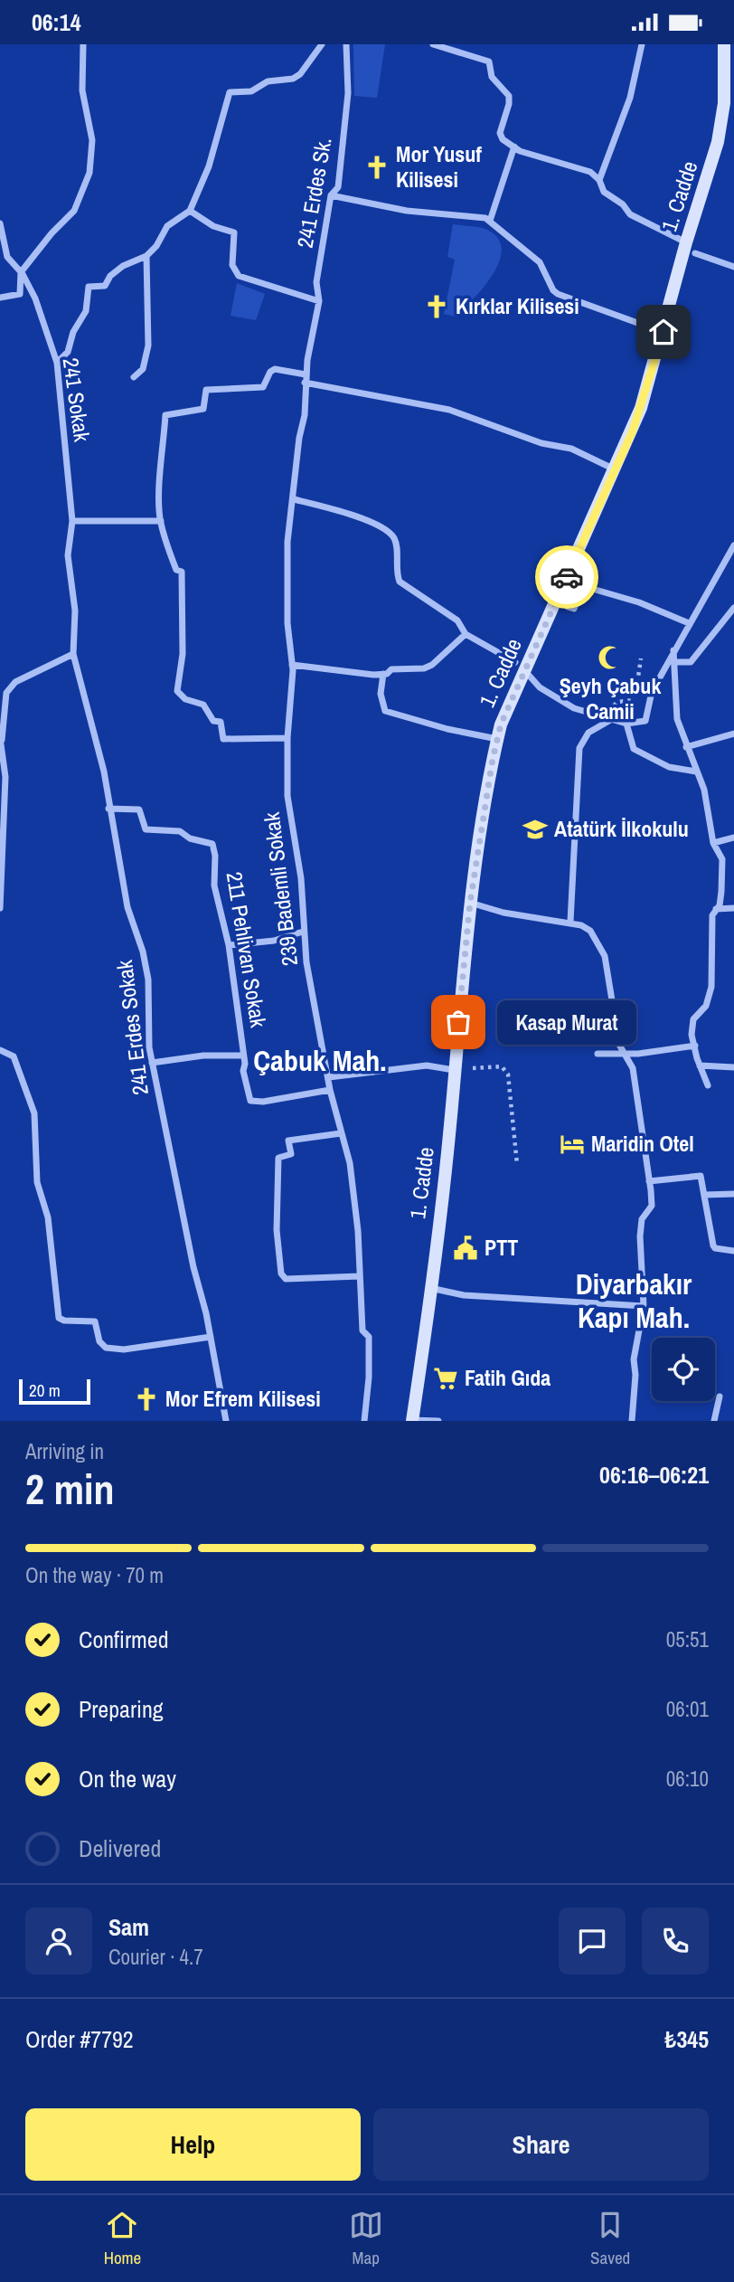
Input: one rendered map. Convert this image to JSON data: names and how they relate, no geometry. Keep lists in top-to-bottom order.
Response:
{
  "streets": {
    "main road": ["1. Cadde"],
    "street": [
      "241 Erdes Sk.",
      "241 Sokak",
      "239 Bademli Sokak",
      "211 Pehlivan Sokak",
      "241 Erdes Sokak"
    ]
  },
  "crossings": [
    ["241 Erdes Sk.", "239 Bademli Sokak"],
    ["241 Sokak", "241 Erdes Sokak"],
    ["239 Bademli Sokak", "211 Pehlivan Sokak"],
    ["211 Pehlivan Sokak", "241 Erdes Sokak"]
  ],
  "districts": ["Çabuk Mah.", "Diyarbakır Kapı Mah."],
  "places": {
    "church": ["Mor Yusuf Kilisesi", "Kırklar Kilisesi", "Mor Efrem Kilisesi"],
    "mosque": ["Şeyh Çabuk Camii"],
    "school or university": ["Atatürk İlkokulu"],
    "other": ["Kasap Murat"],
    "hotel": ["Maridin Otel"],
    "public building": ["PTT"],
    "supermarket": ["Fatih Gıda"]
  },
  "scale_bar": "20 m",
  "page": {
    "status": "06:14",
    "bubble": "Kasap Murat",
    "scale": "20 m",
    "heading": ["2 min", "Arriving in", "06:16–06:21"],
    "panel": [
      "Sam",
      "Courier · 4.7",
      "Order #7792",
      "₺345"
    ],
    "bar": "On the way · 70 m",
    "list": [
      ["Confirmed", "05:51"],
      ["Preparing", "06:01"],
      ["On the way", "06:10"],
      "Delivered"
    ],
    "buttons": ["Help", "Share"],
    "tabs": ["Home", "Map", "Saved"]
  }
}
